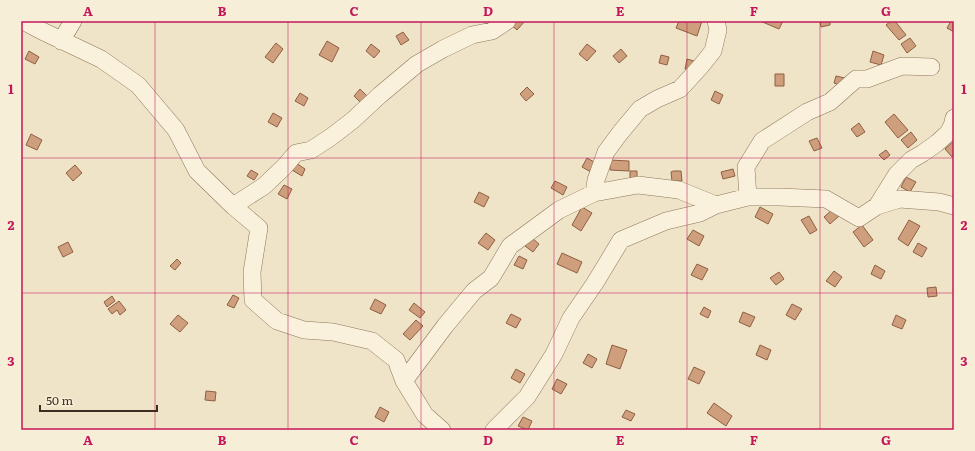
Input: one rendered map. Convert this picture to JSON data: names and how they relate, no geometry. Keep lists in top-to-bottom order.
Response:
{
  "scale_bar": "50 m",
  "grid": {
    "columns": [
      "A",
      "B",
      "C",
      "D",
      "E",
      "F",
      "G"
    ],
    "rows": ["1", "2", "3"]
  }
}
